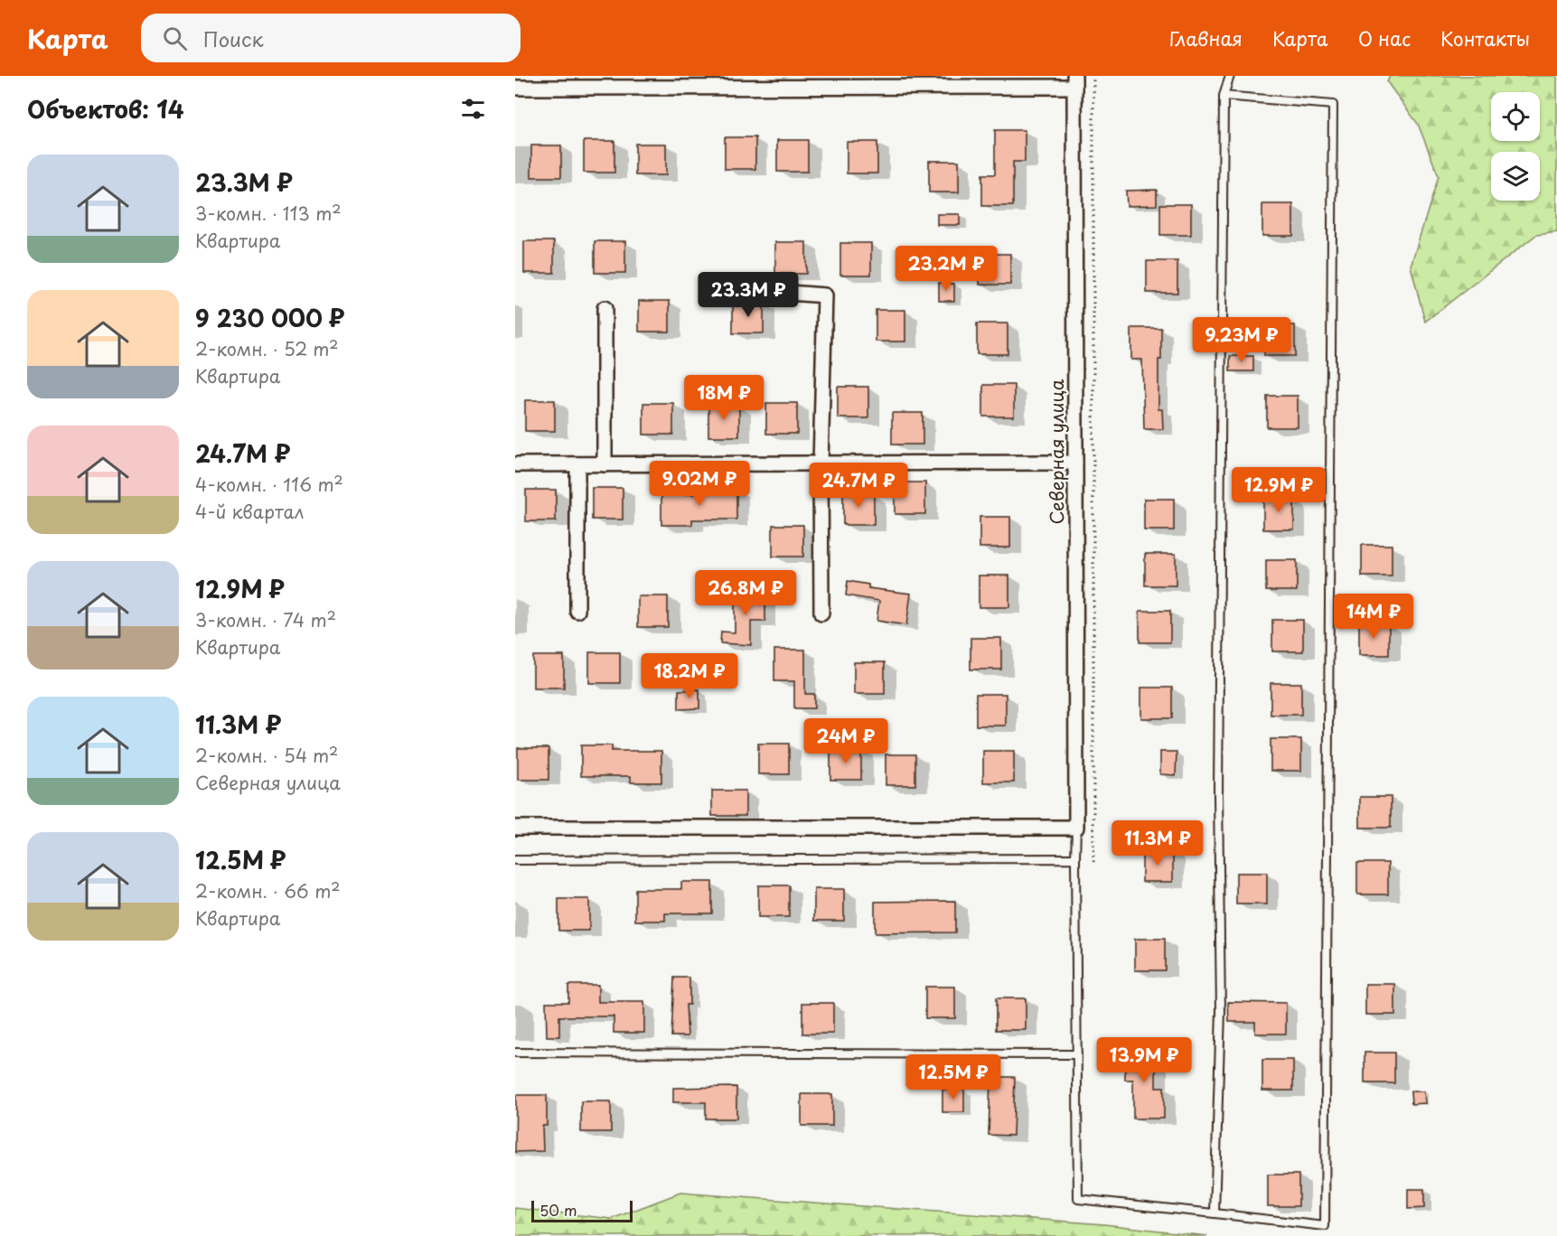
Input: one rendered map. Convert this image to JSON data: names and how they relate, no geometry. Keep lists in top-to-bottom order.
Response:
{
  "streets": {
    "street": ["Северная улица"]
  },
  "scale_bar": "50 m",
  "page": {
    "header": "Карта",
    "search": "Поиск",
    "nav": [
      "Главная",
      "Карта",
      "О нас",
      "Контакты"
    ],
    "heading": "Объектов: 14",
    "list": [
      {
        "name": "23.3M ₽",
        "note": "3-комн. · 113 m² · Квартира"
      },
      {
        "name": "9 230 000 ₽",
        "note": "2-комн. · 52 m² · Квартира"
      },
      {
        "name": "24.7M ₽",
        "note": "4-комн. · 116 m² · 4-й квартал"
      },
      {
        "name": "12.9M ₽",
        "note": "3-комн. · 74 m² · Квартира"
      },
      {
        "name": "11.3M ₽",
        "note": "2-комн. · 54 m² · Северная улица"
      },
      {
        "name": "12.5M ₽",
        "note": "2-комн. · 66 m² · Квартира"
      }
    ],
    "price": [
      "23.2M ₽",
      "23.3M ₽",
      "9.23M ₽",
      "18M ₽",
      "9.02M ₽",
      "24.7M ₽",
      "12.9M ₽",
      "26.8M ₽",
      "14M ₽",
      "18.2M ₽",
      "24M ₽",
      "11.3M ₽",
      "13.9M ₽",
      "12.5M ₽"
    ],
    "scale": "50 m"
  }
}
